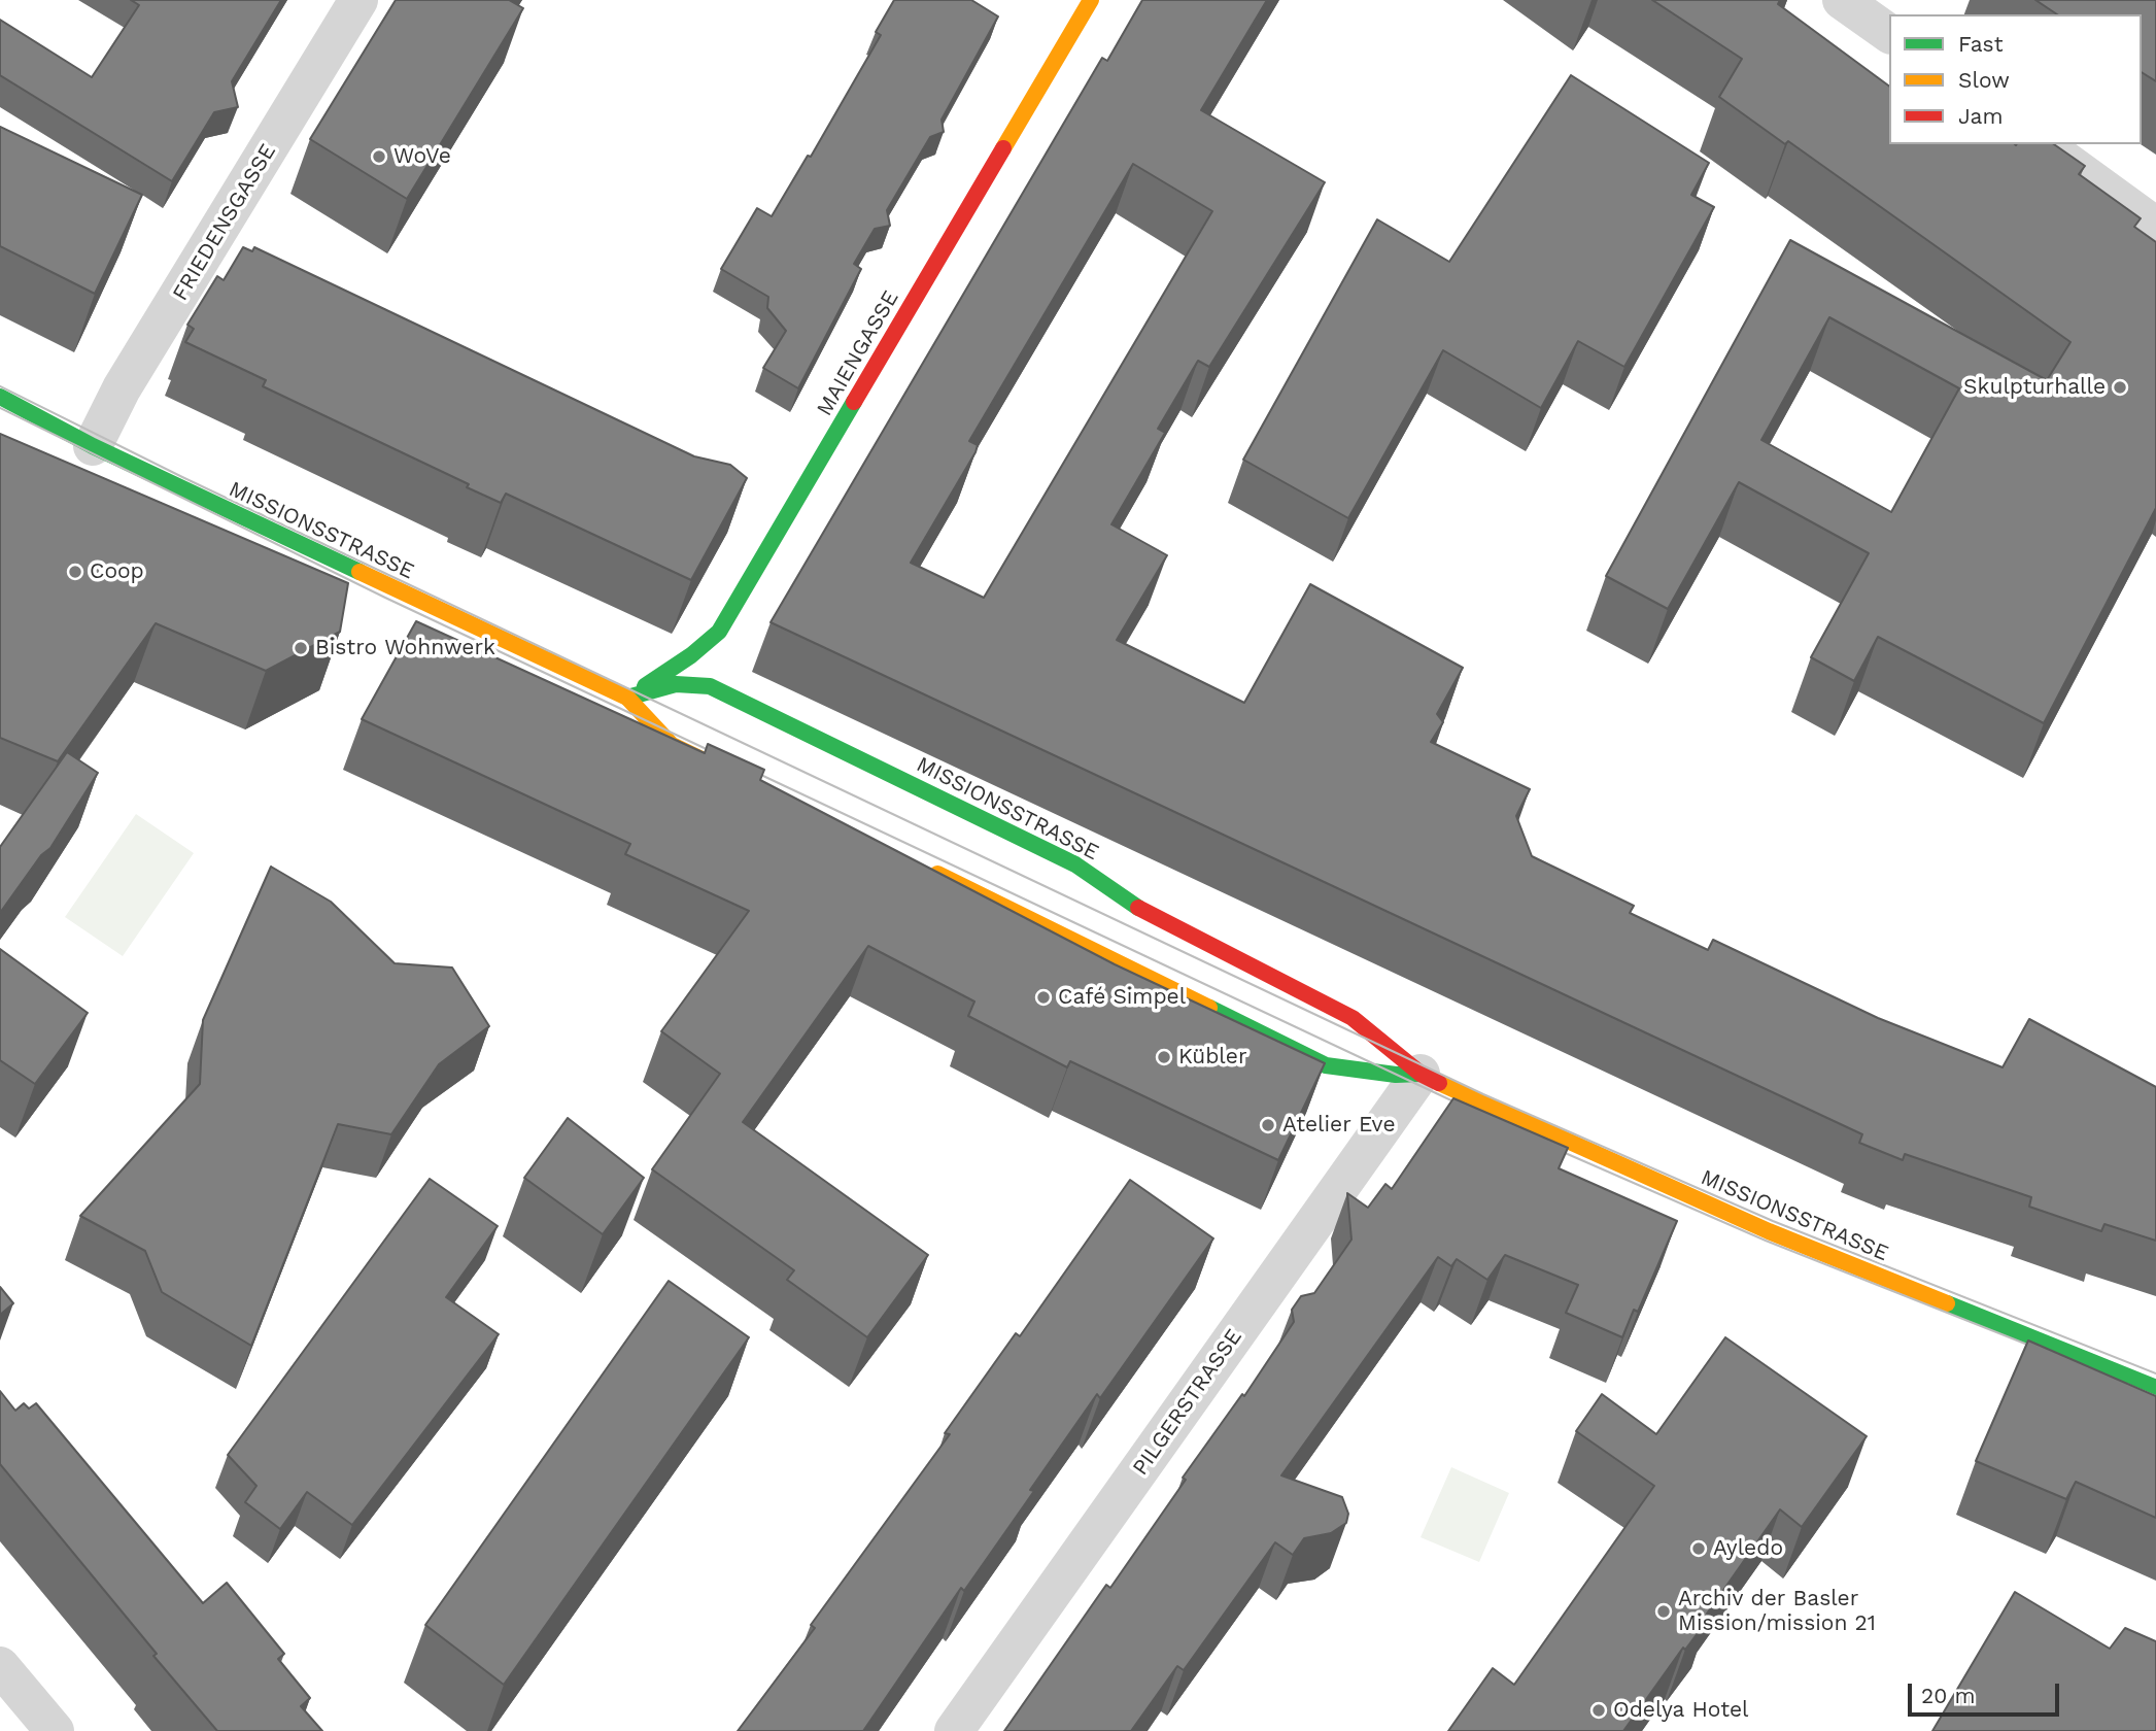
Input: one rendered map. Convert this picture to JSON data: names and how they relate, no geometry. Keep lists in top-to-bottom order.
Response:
{
  "streets": {
    "main road": ["MAIENGASSE", "MISSIONSSTRASSE"],
    "street": ["FRIEDENSGASSE", "PILGERSTRASSE"]
  },
  "crossings": [
    ["FRIEDENSGASSE", "MISSIONSSTRASSE"],
    ["MAIENGASSE", "MISSIONSSTRASSE"],
    ["MISSIONSSTRASSE", "PILGERSTRASSE"]
  ],
  "places": [
    "WoVe",
    "Skulpturhalle",
    "Coop",
    "Bistro Wohnwerk",
    "Café Simpel",
    "Kübler",
    "Atelier Eve",
    "Ayledo",
    "Archiv der Basler Mission/mission 21",
    "Odelya Hotel"
  ],
  "legend": ["Fast", "Slow", "Jam"],
  "scale_bar": "20 m"
}
